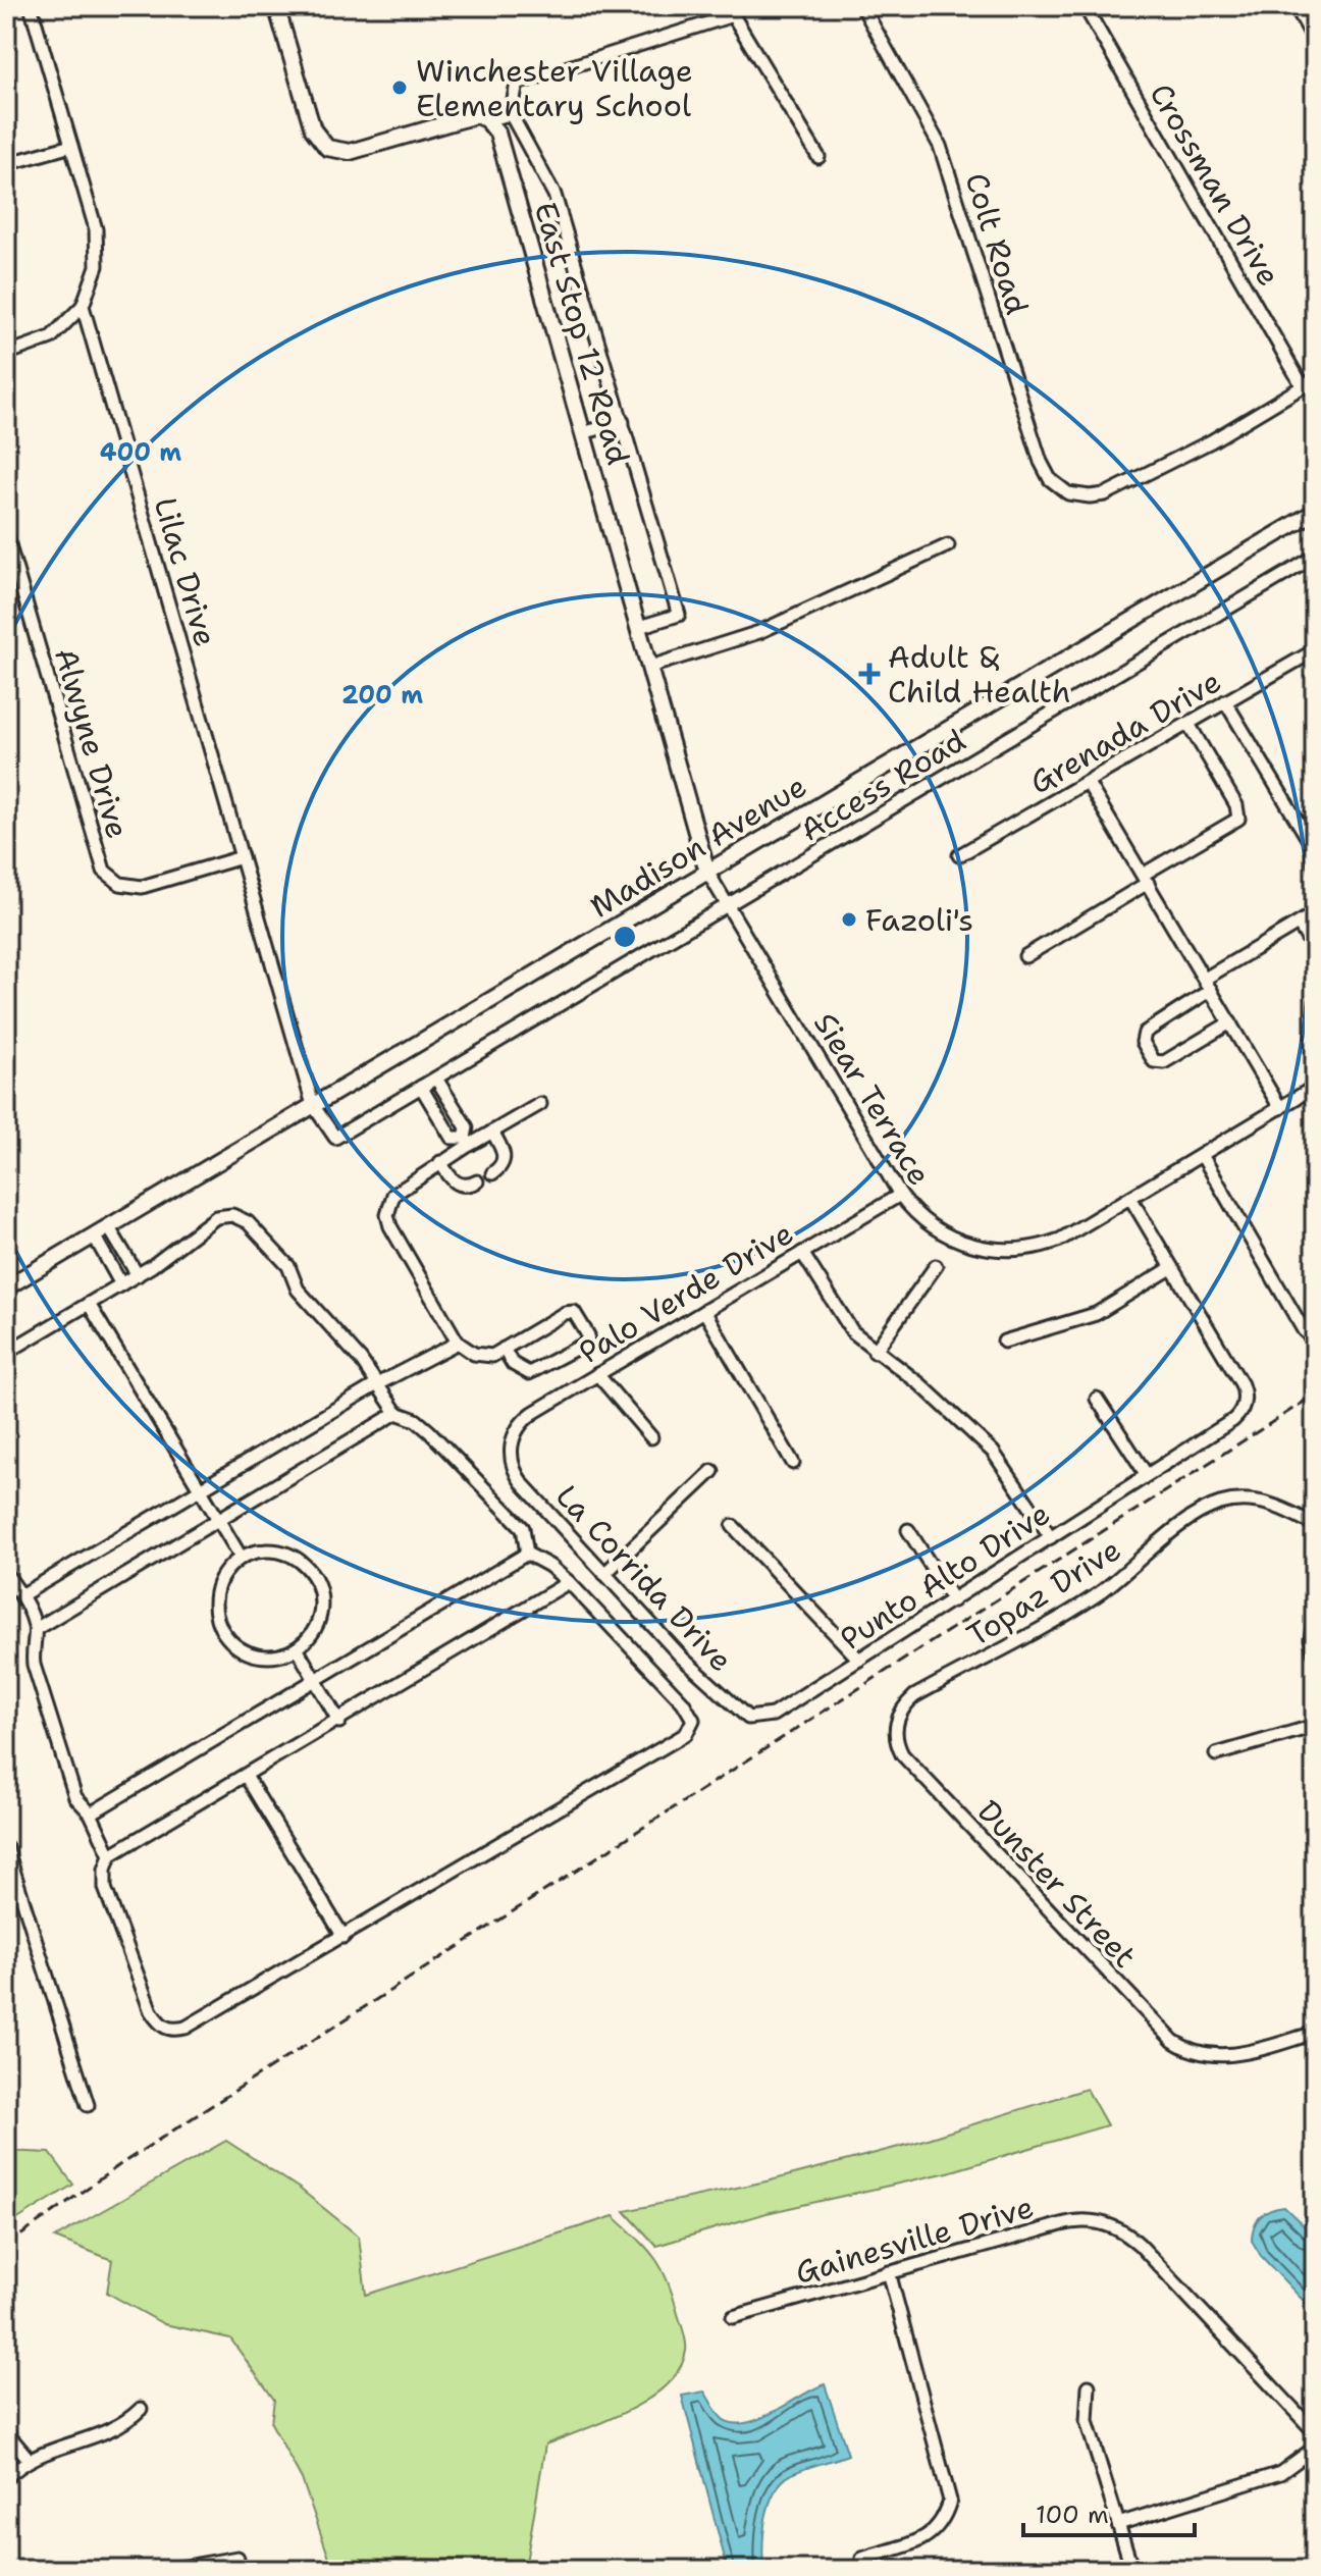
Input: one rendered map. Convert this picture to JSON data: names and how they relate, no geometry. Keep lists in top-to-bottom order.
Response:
{
  "streets": {
    "main road": ["East Stop 12 Road", "Madison Avenue"],
    "street": [
      "Crossman Drive",
      "Colt Road",
      "Lilac Drive",
      "Grenada Drive",
      "Alwyne Drive",
      "Access Road",
      "Siear Terrace",
      "Palo Verde Drive",
      "Punto Alto Drive",
      "La Corrida Drive",
      "Topaz Drive",
      "Dunster Street",
      "Gainesville Drive"
    ]
  },
  "crossings": [
    ["Crossman Drive", "Colt Road"],
    ["East Stop 12 Road", "Madison Avenue"],
    ["East Stop 12 Road", "Siear Terrace"],
    ["Lilac Drive", "Alwyne Drive"],
    ["Lilac Drive", "Access Road"],
    ["Lilac Drive", "Madison Avenue"],
    ["Access Road", "Madison Avenue"],
    ["Access Road", "Siear Terrace"],
    ["Madison Avenue", "Siear Terrace"],
    ["Siear Terrace", "Palo Verde Drive"],
    ["Palo Verde Drive", "La Corrida Drive"],
    ["Punto Alto Drive", "La Corrida Drive"],
    ["Topaz Drive", "Dunster Street"]
  ],
  "places": {
    "other": ["Winchester Village Elementary School", "Fazoli's"],
    "health": ["Adult & Child Health"]
  },
  "scale_bar": "100 m",
  "rings": ["400 m", "200 m"]
}
